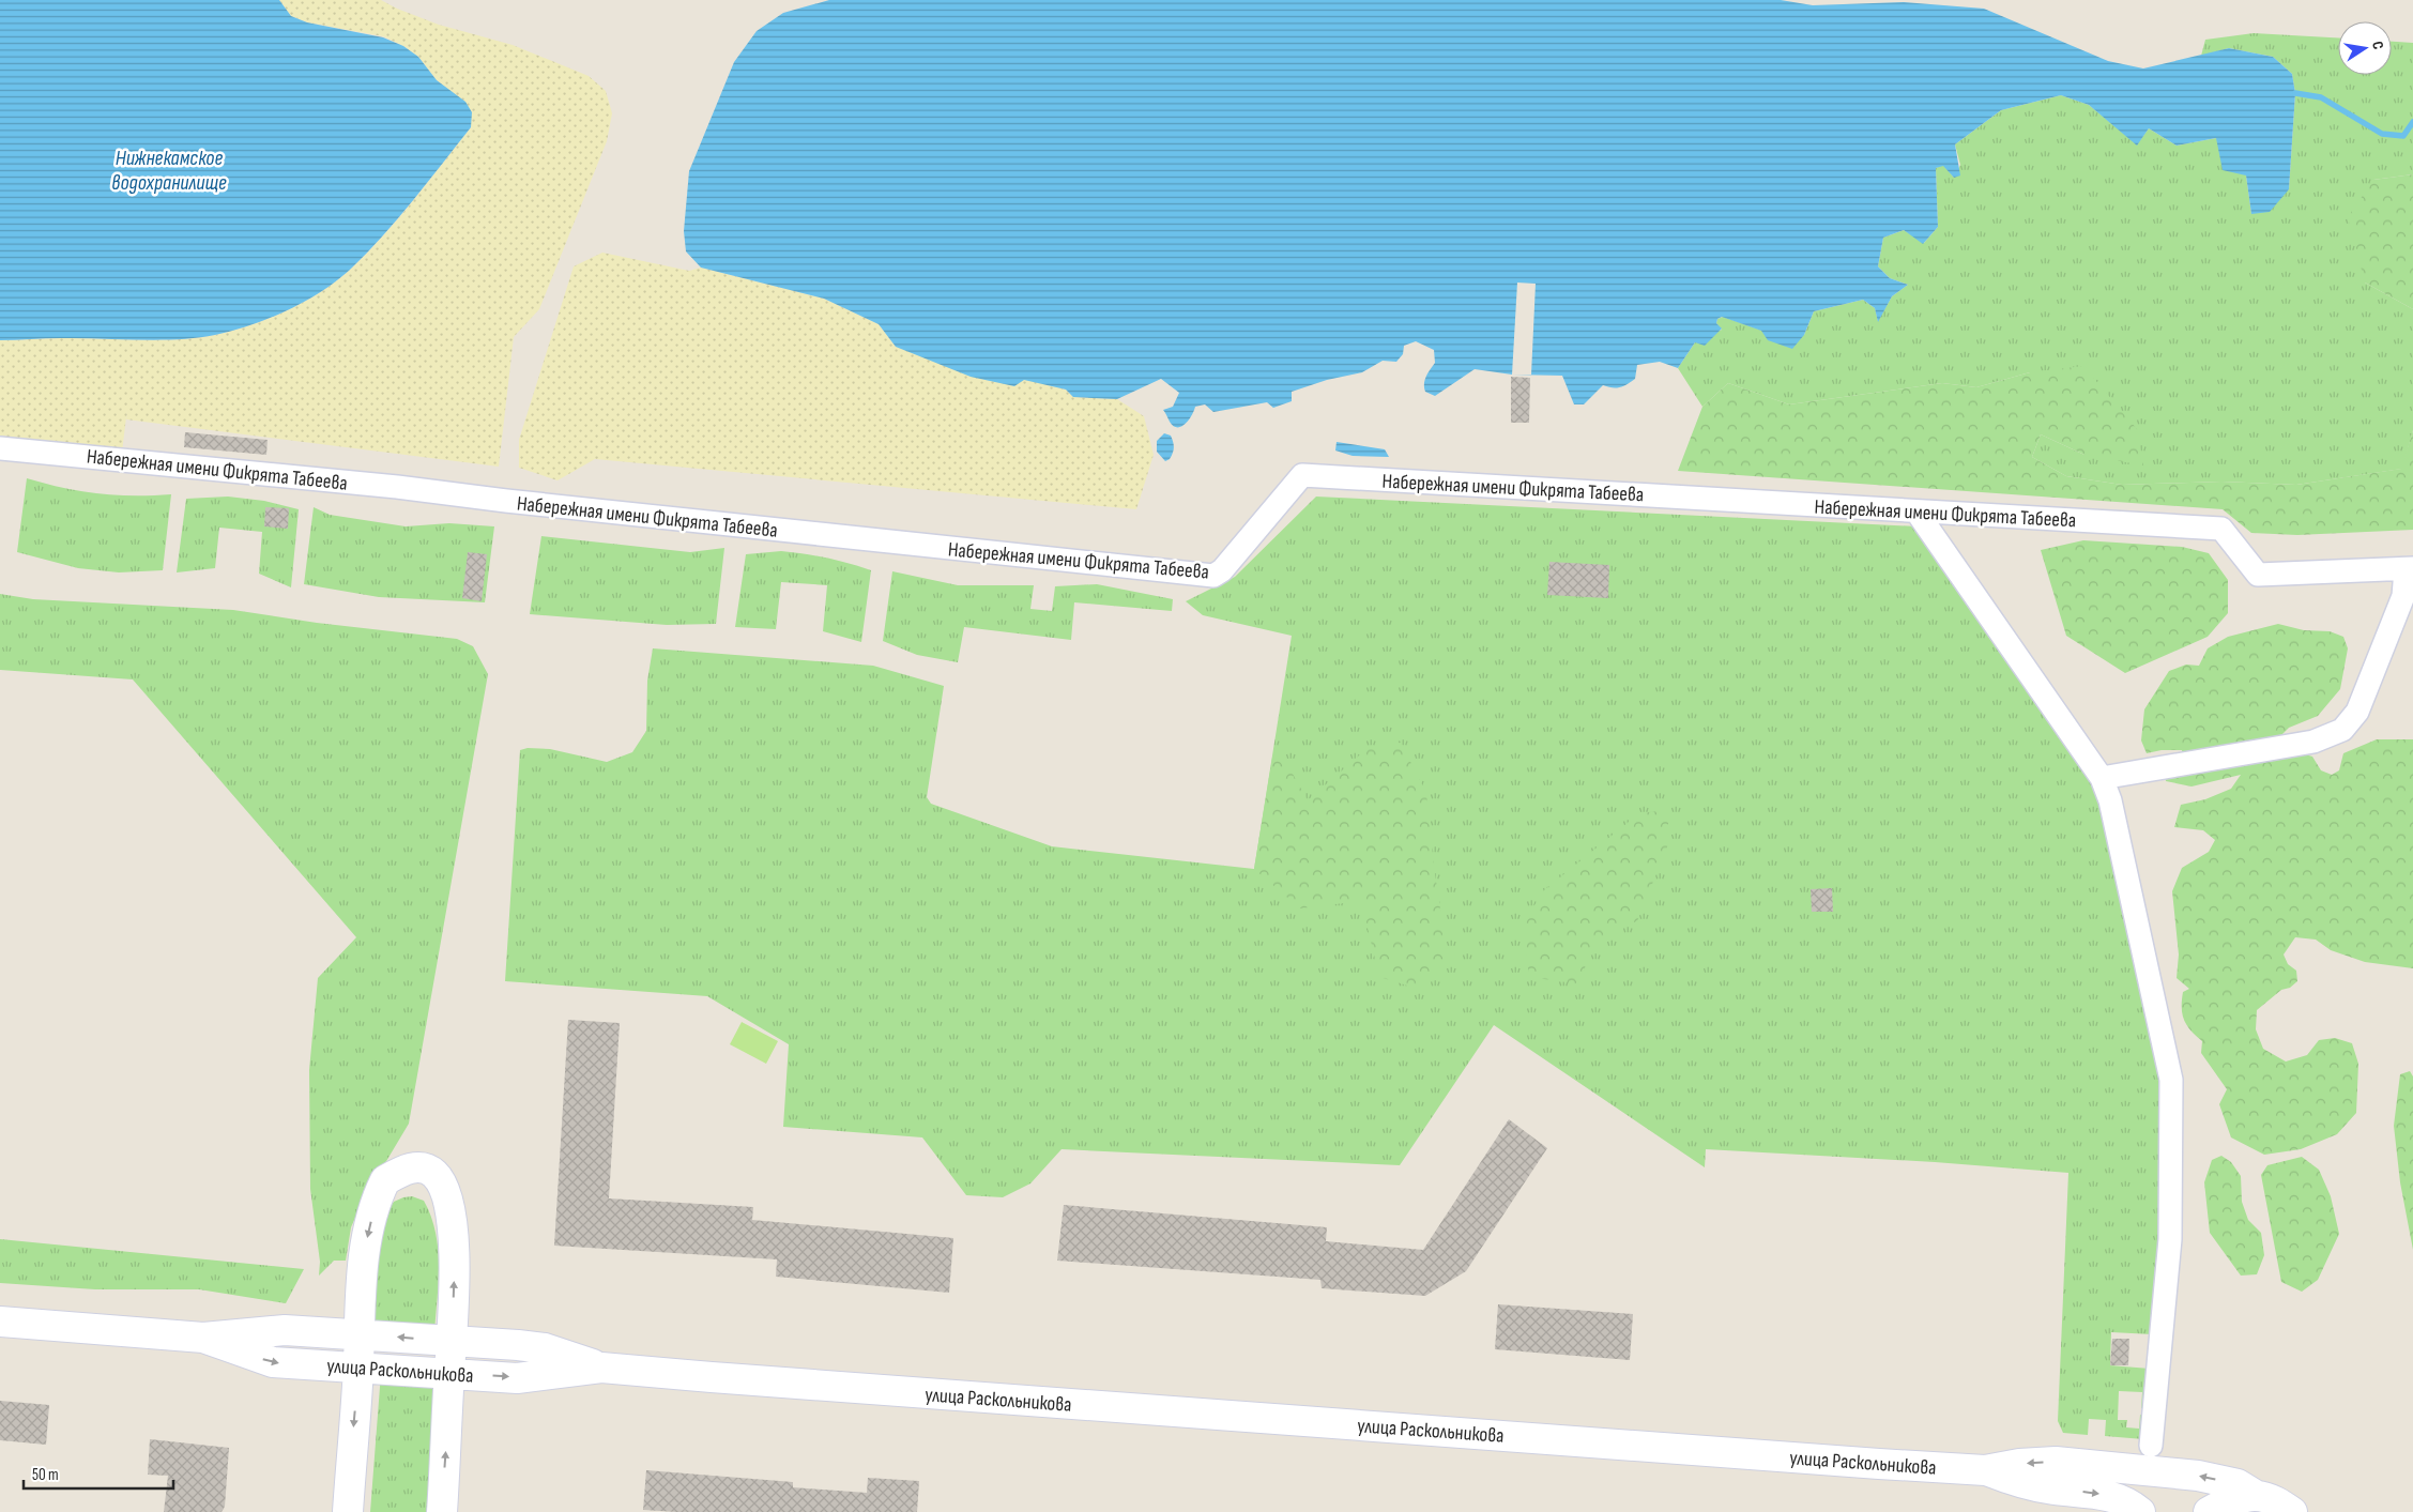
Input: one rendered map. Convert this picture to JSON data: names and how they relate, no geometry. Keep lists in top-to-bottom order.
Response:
{
  "streets": {
    "street": ["Набережная имени Фикрята Табеева", "улица Раскольникова"]
  },
  "water": ["Нижнекамское водохранилище"],
  "scale_bar": "50 m",
  "north": "right"
}
